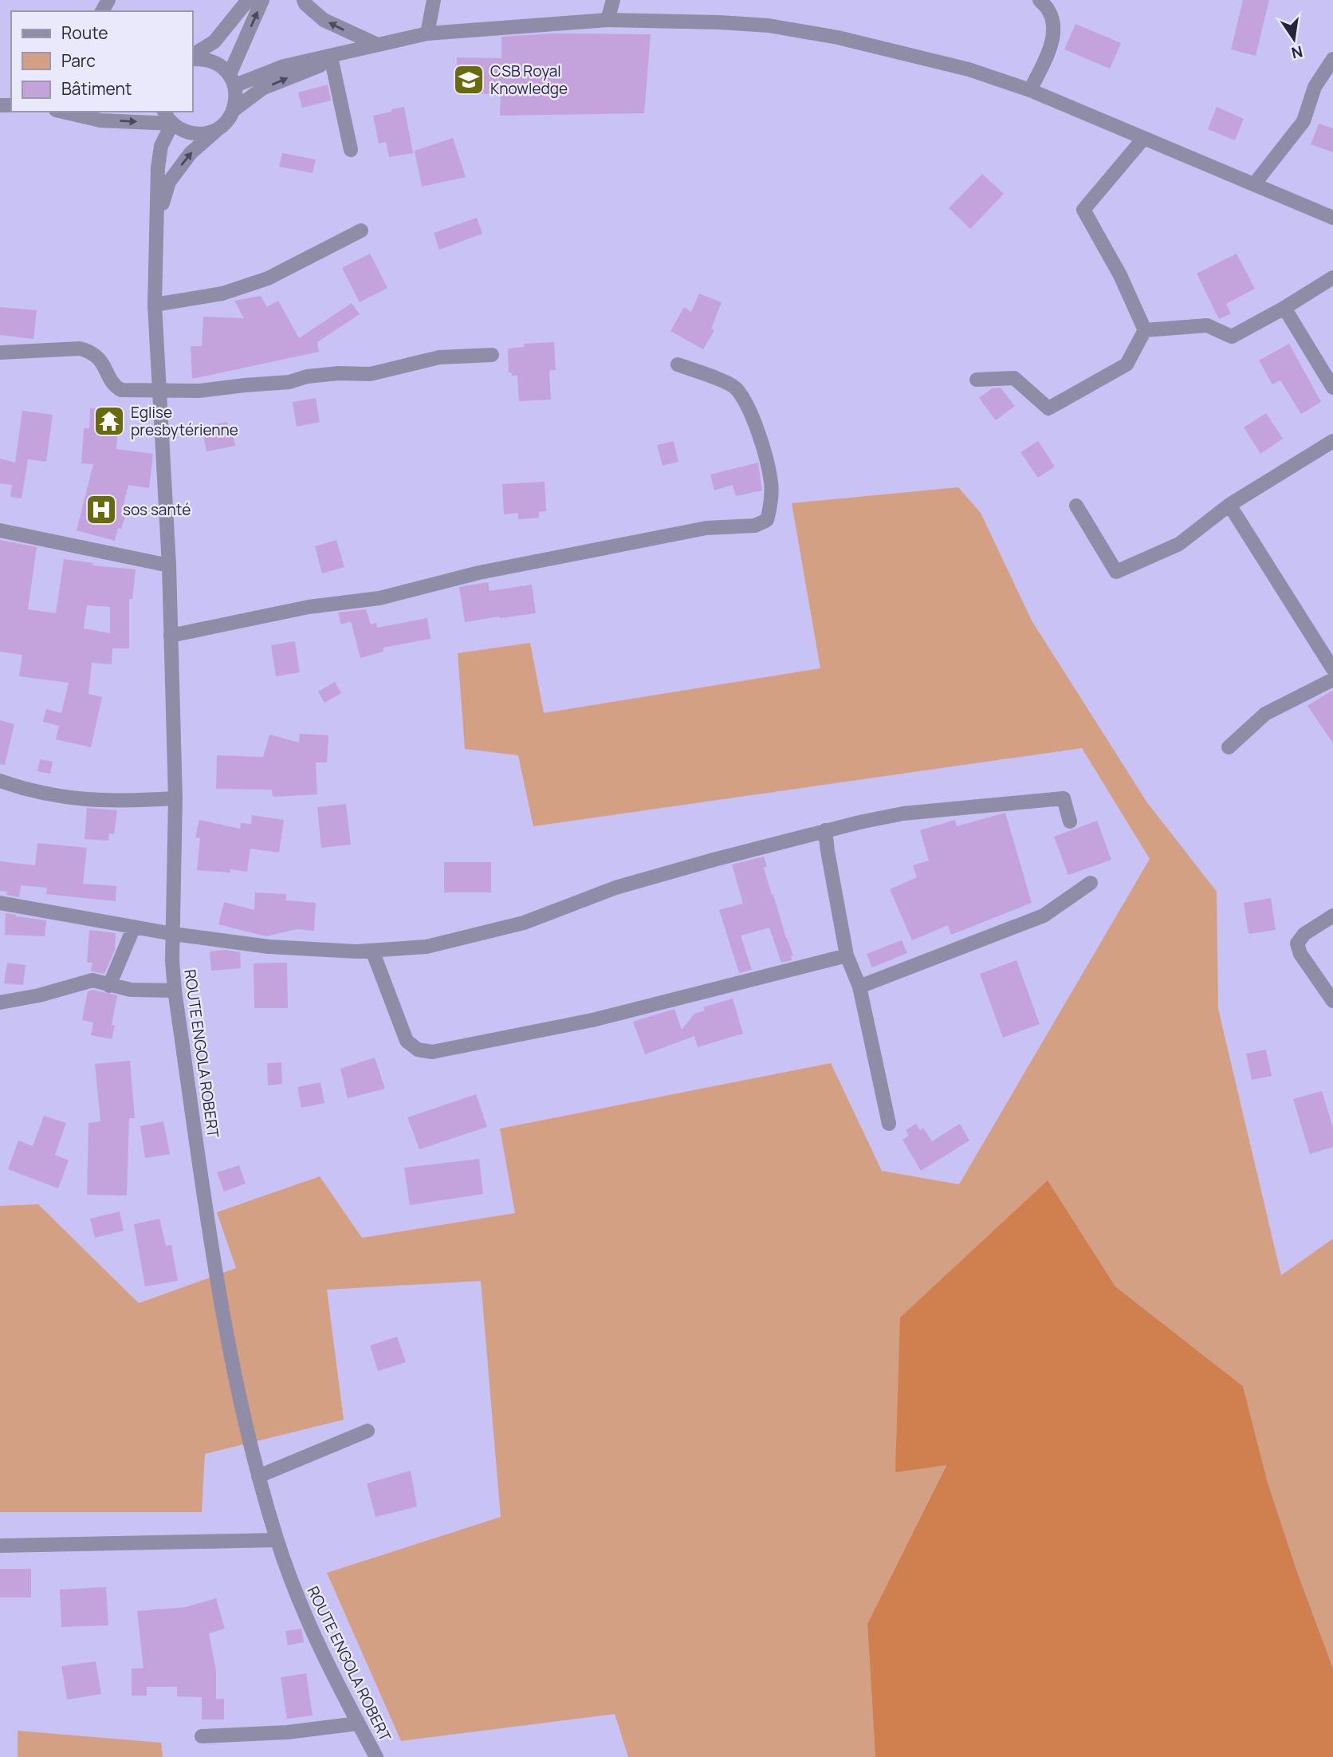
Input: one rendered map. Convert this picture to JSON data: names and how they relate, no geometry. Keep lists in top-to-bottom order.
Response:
{
  "streets": {
    "street": ["ROUTE ENGOLA ROBERT"]
  },
  "places": {
    "school or university": ["CSB Royal Knowledge"],
    "temple": ["Eglise presbytérienne"],
    "hospital": ["sos santé"]
  },
  "legend": ["Route", "Parc", "Bâtiment"],
  "north": "bottom"
}
